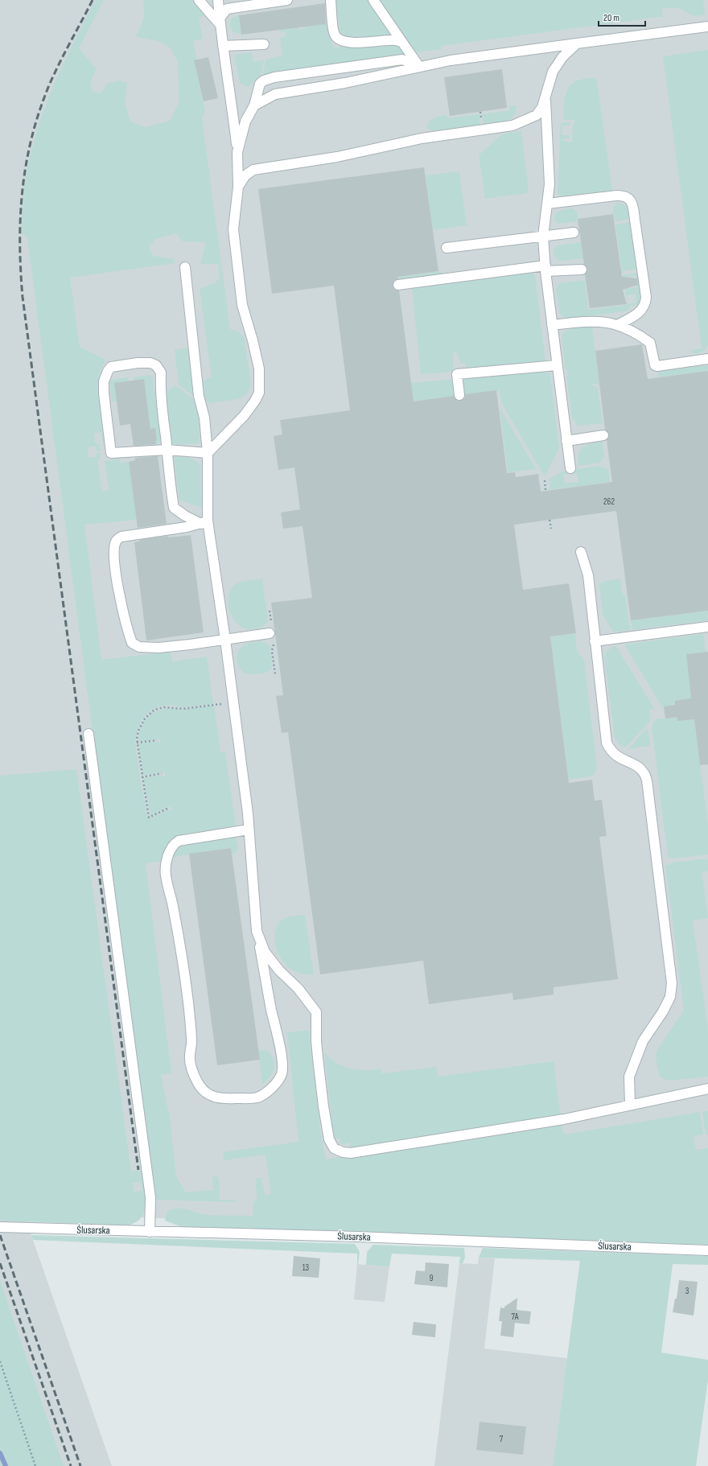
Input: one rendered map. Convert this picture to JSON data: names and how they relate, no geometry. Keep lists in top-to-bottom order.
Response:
{
  "streets": {
    "street": ["Ślusarska"]
  },
  "house_numbers": [
    "262",
    "13",
    "9",
    "3",
    "7A",
    "7"
  ],
  "scale_bar": "20 m"
}
